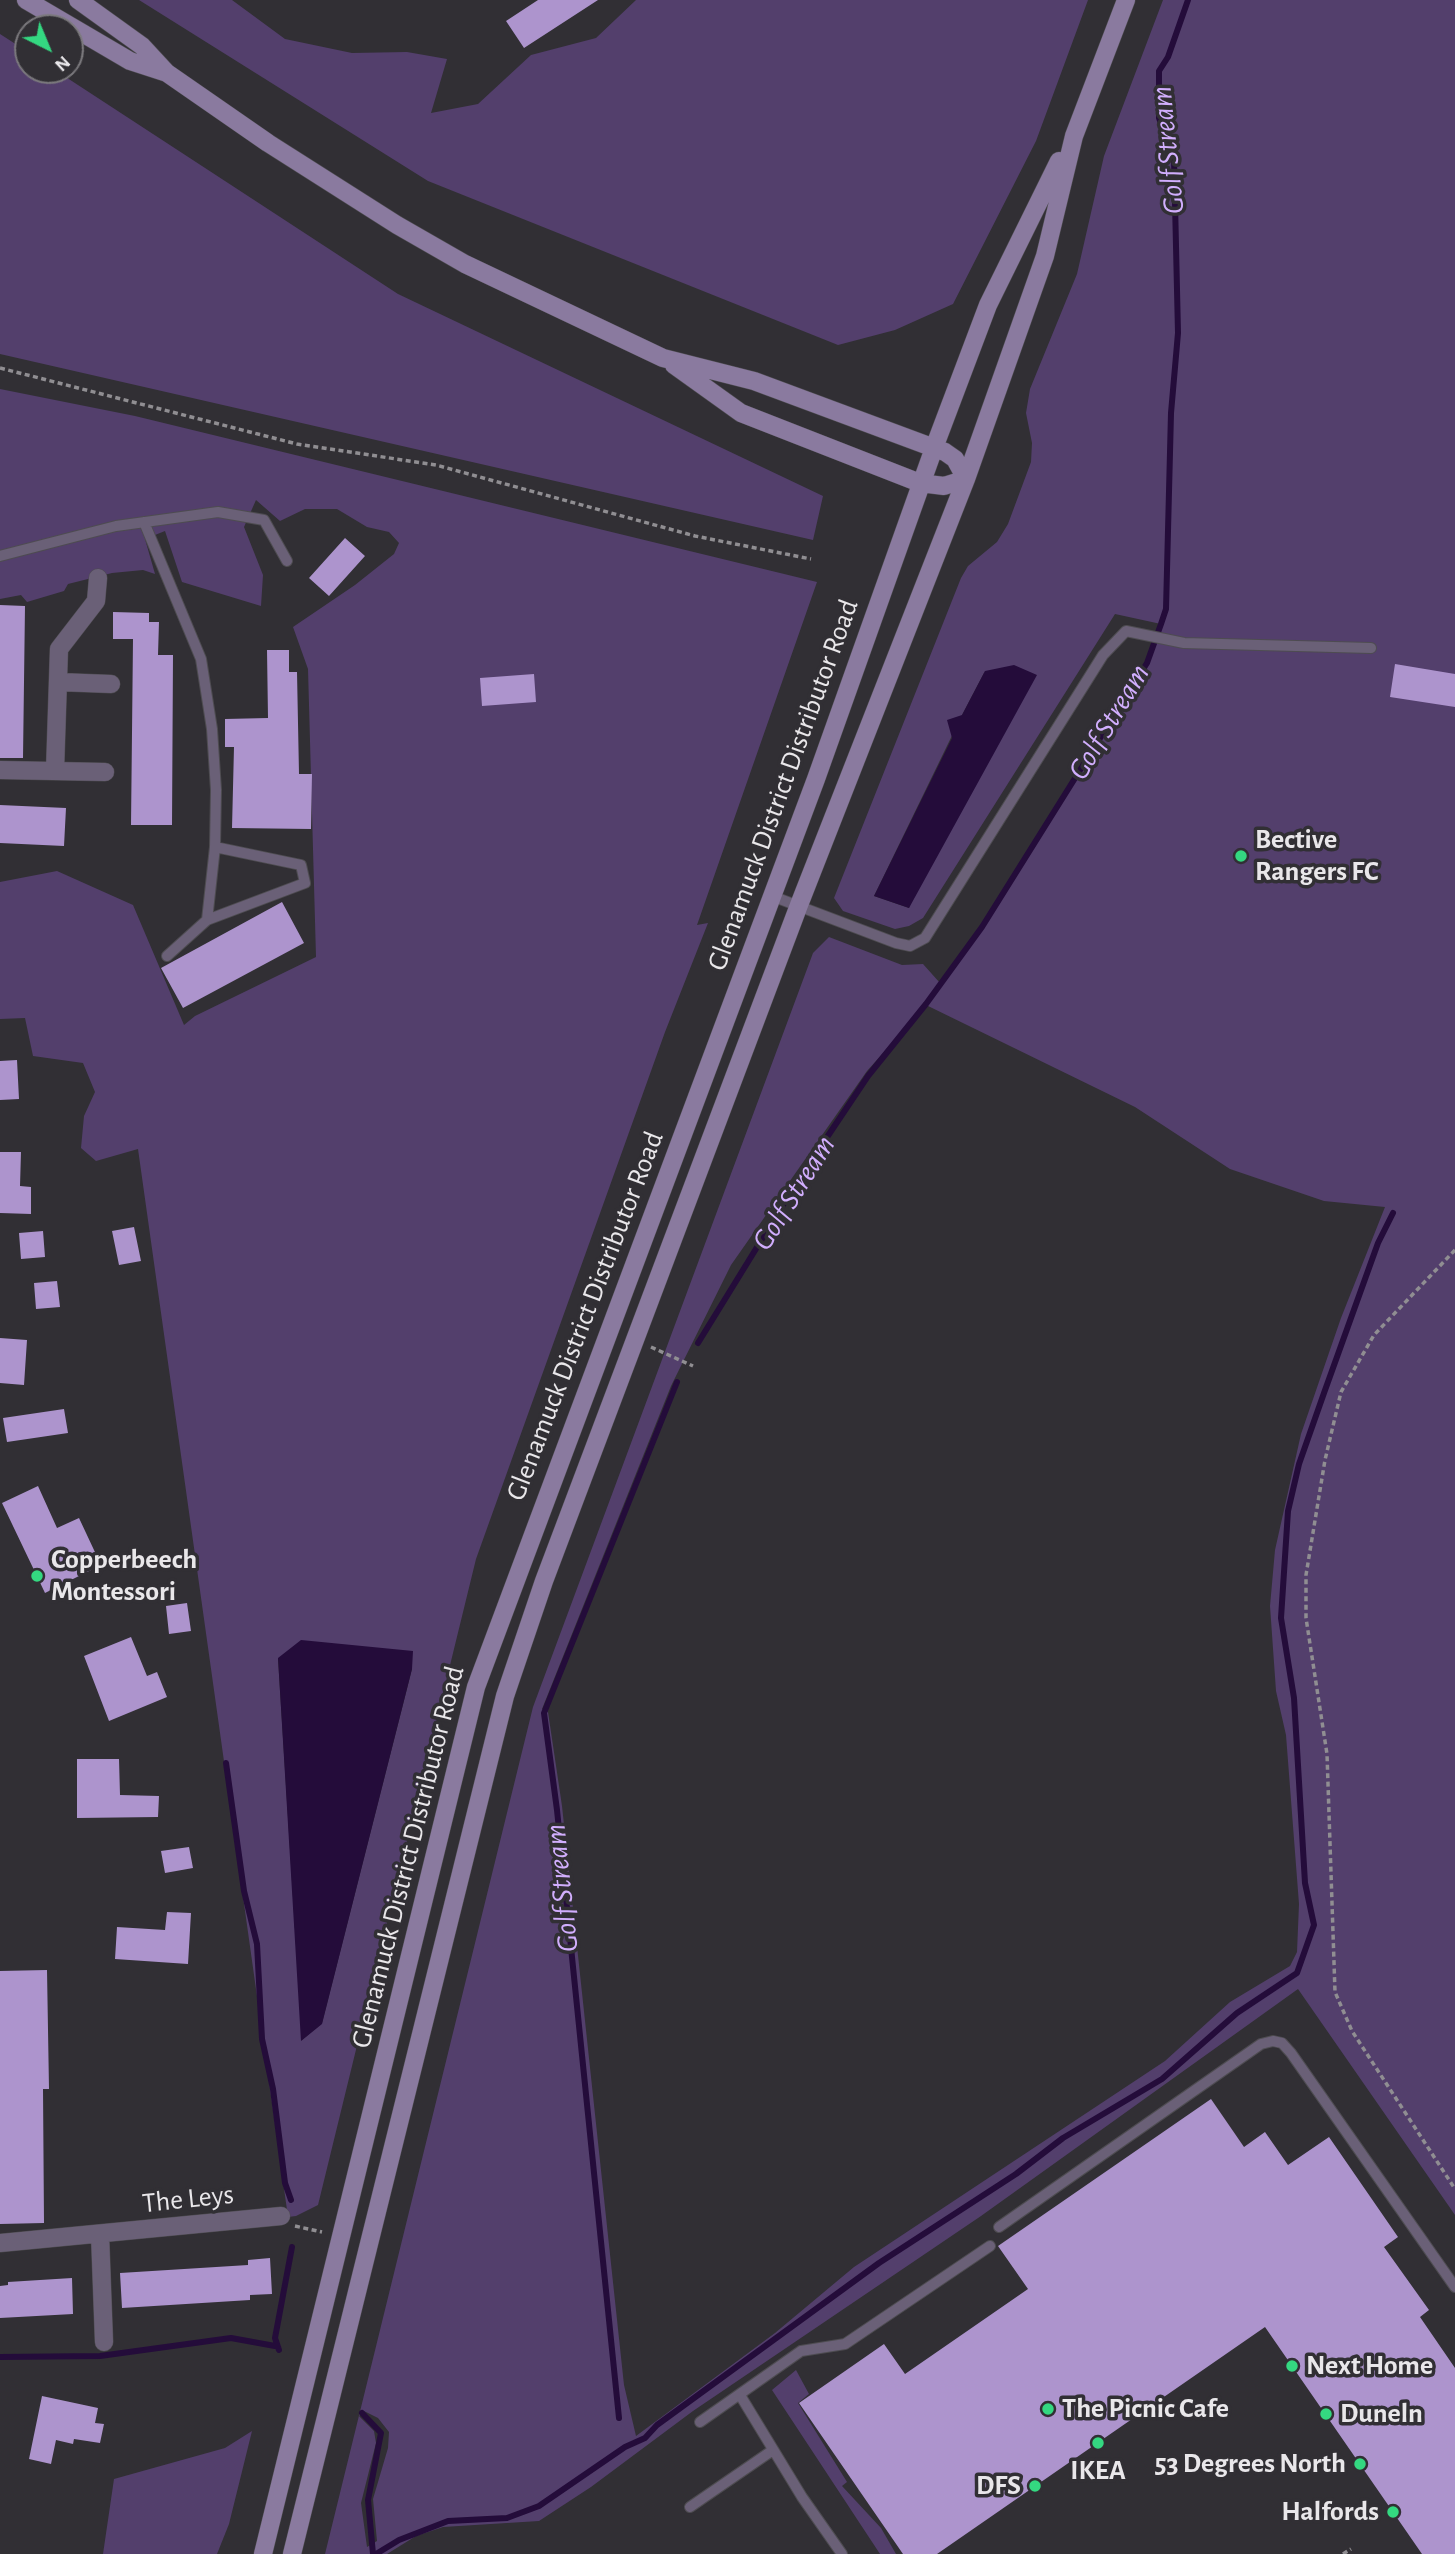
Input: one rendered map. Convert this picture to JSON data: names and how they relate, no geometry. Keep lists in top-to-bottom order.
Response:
{
  "streets": {
    "main road": ["Glenamuck District Distributor Road"],
    "street": ["The Leys"]
  },
  "water": ["Golf Stream"],
  "places": [
    "Bective Rangers FC",
    "Copperbeech Montessori",
    "Next Home",
    "The Picnic Cafe",
    "Duneln",
    "IKEA",
    "53 Degrees North",
    "DFS",
    "Halfords"
  ],
  "north": "bottom right"
}
